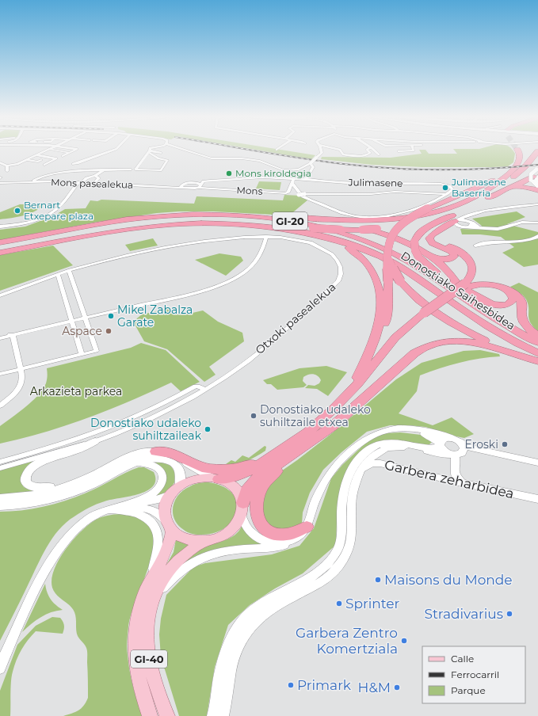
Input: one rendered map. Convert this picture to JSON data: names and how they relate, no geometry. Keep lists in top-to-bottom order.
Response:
{
  "streets": {
    "highway": ["GI-20", "Donostiako Saihesbidea"],
    "main road": ["GI-40"],
    "street": [
      "Julimasene",
      "Mons pasealekua",
      "Mons",
      "Otxoki pasealekua",
      "Garbera zeharbidea"
    ]
  },
  "crossings": [
    ["Julimasene", "Mons"],
    ["Mons pasealekua", "Mons"],
    ["GI-20", "Donostiako Saihesbidea"]
  ],
  "parks": ["Arkazieta parkea"],
  "places": [
    "Mons kiroldegia",
    "Julimasene Baserria",
    "Bernart Etxepare plaza",
    "Mikel Zabalza Garate",
    "Aspace",
    "Donostiako udaleko suhiltzaile etxea",
    "Donostiako udaleko suhiltzaileak",
    "Eroski",
    "Maisons du Monde",
    "Sprinter",
    "Stradivarius",
    "Garbera Zentro Komertziala",
    "Primark",
    "H&M"
  ],
  "legend": ["Calle", "Ferrocarril", "Parque"]
}
